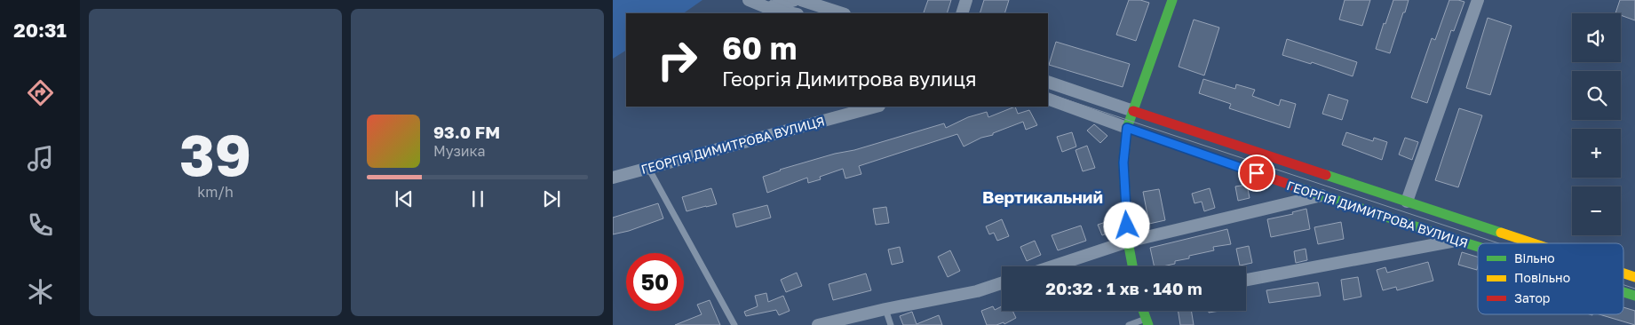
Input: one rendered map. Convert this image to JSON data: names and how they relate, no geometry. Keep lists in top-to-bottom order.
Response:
{
  "streets": {
    "street": ["ГЕОРГІЯ ДИМИТРОВА ВУЛИЦЯ"]
  },
  "districts": ["Вертикальний"],
  "legend": ["Вільно", "Повільно", "Затор"],
  "page": {
    "tabs": "20:31",
    "tile": ["39", "km/h"],
    "map_buttons": ["+", "−"],
    "turn": ["60 m", "Георгія Димитрова вулиця"],
    "song": ["93.0 FM", "Музика"],
    "limit": "50",
    "trip": "20:32 · 1 хв · 140 m"
  }
}
